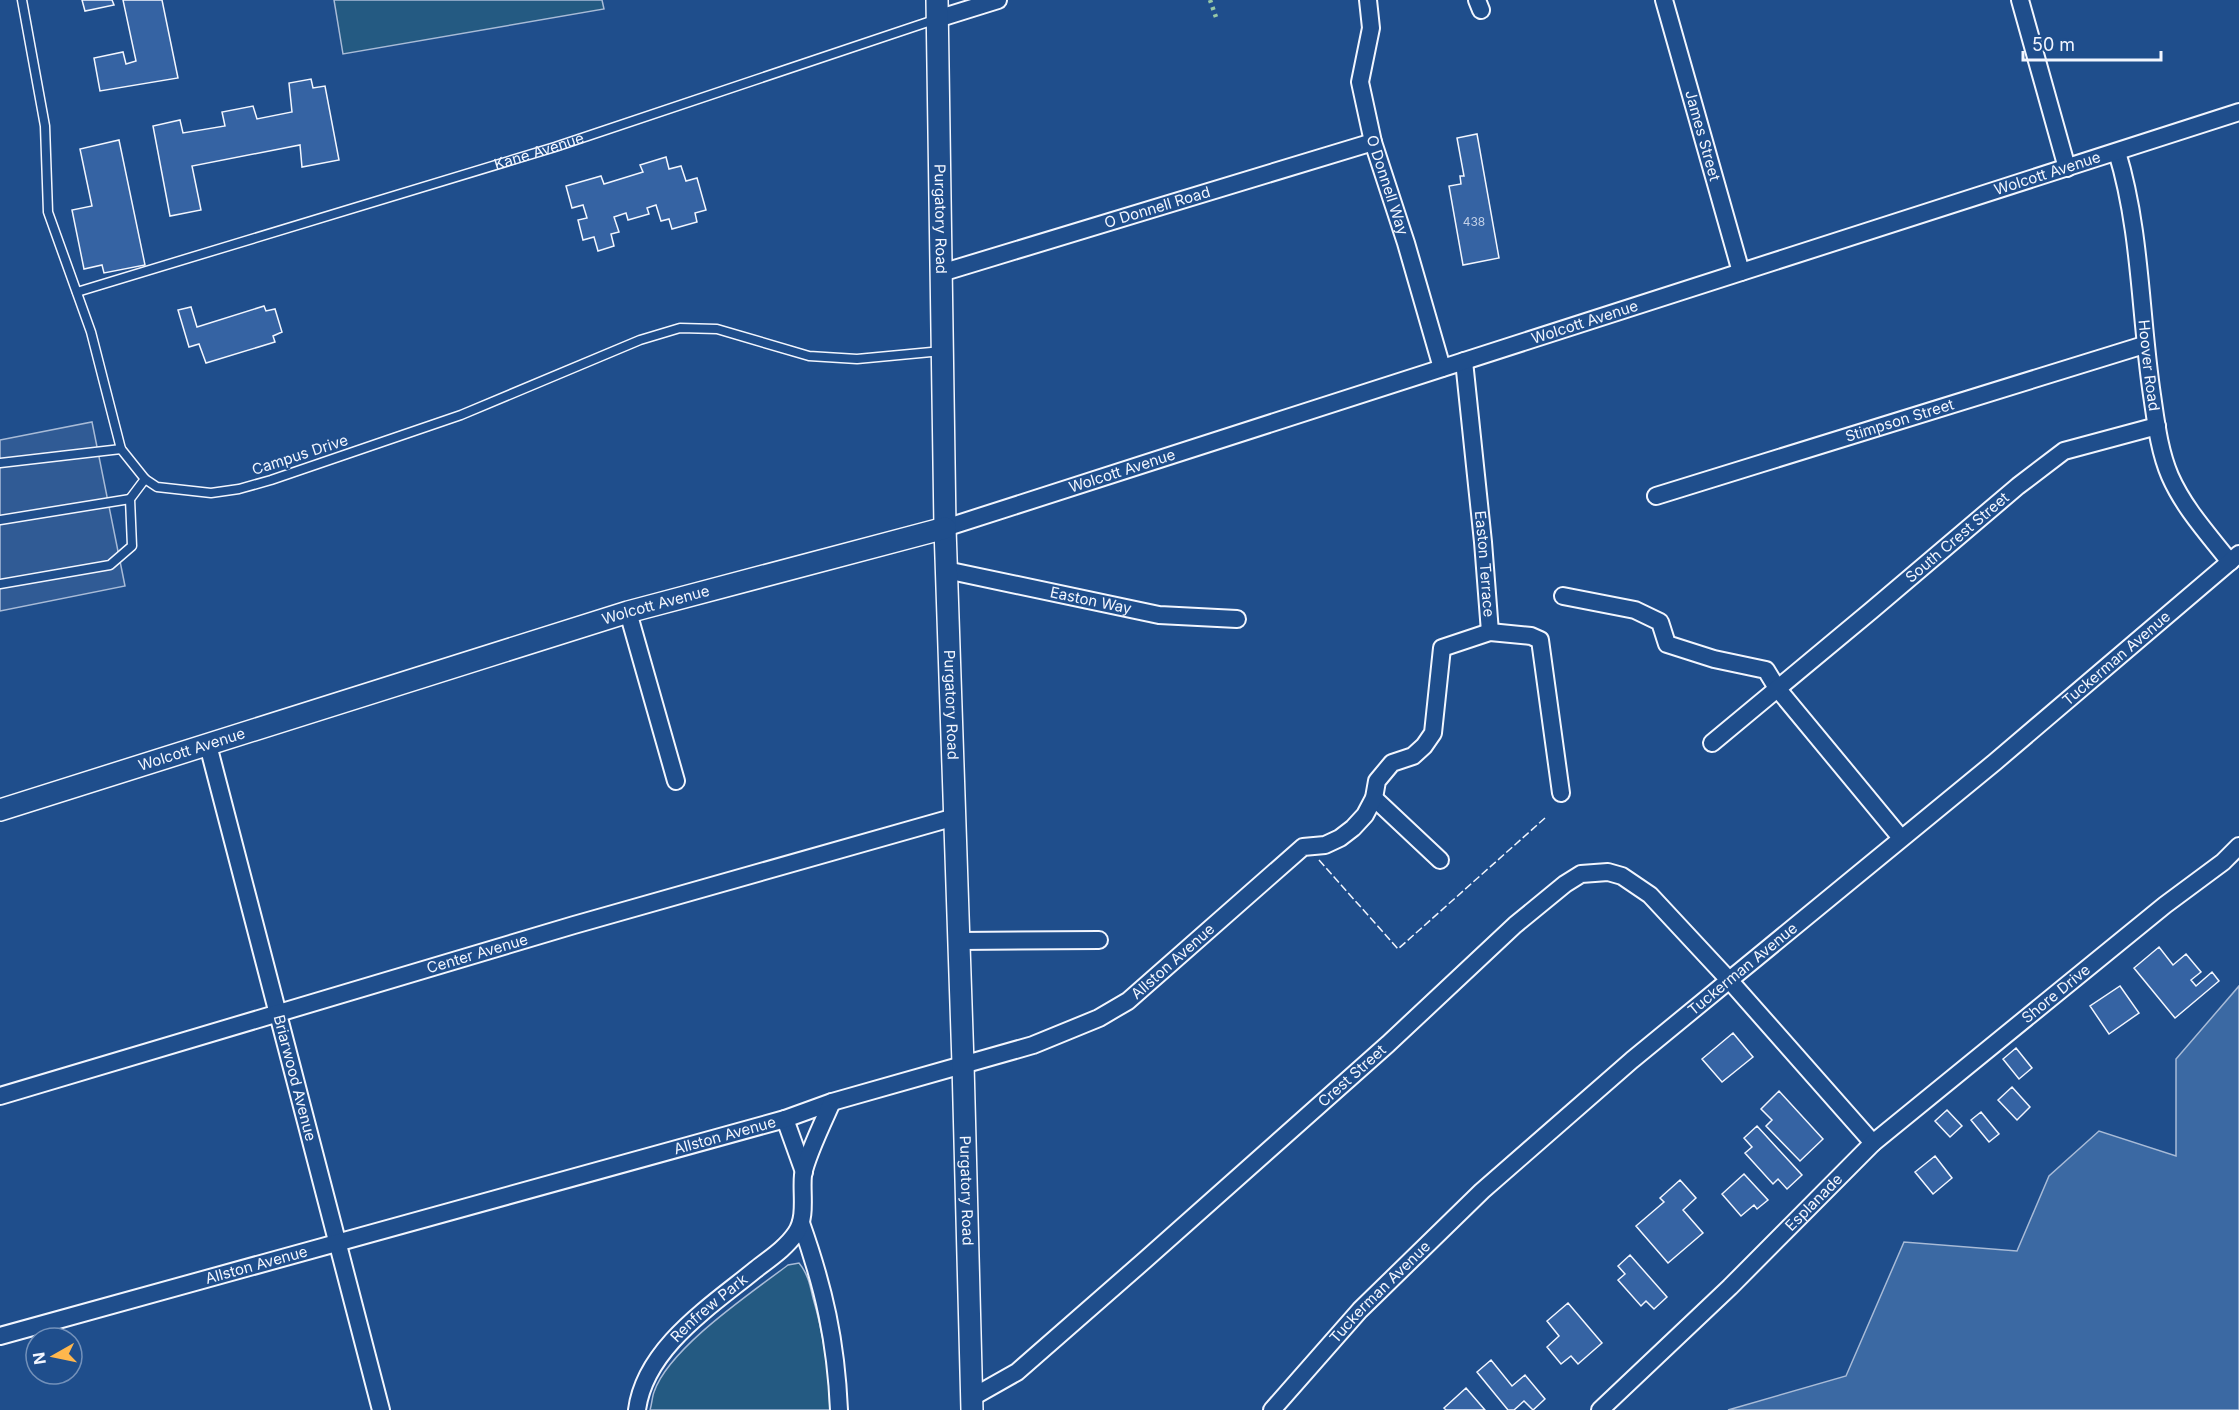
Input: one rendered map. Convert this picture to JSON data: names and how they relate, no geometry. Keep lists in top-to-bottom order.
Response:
{
  "streets": {
    "street": [
      "James Street",
      "Kane Avenue",
      "Wolcott Avenue",
      "O Donnell Way",
      "O Donnell Road",
      "Purgatory Road",
      "Hoover Road",
      "Stimpson Street",
      "South Crest Street",
      "Easton Terrace",
      "Easton Way",
      "Tuckerman Avenue",
      "Center Avenue",
      "Allston Avenue",
      "Shore Drive",
      "Crest Street",
      "Briarwood Avenue",
      "Esplanade",
      "Renfrew Park"
    ],
    "lane": ["Campus Drive"]
  },
  "crossings": [
    ["James Street", "Wolcott Avenue"],
    ["Kane Avenue", "Purgatory Road"],
    ["Wolcott Avenue", "O Donnell Way"],
    ["Wolcott Avenue", "Purgatory Road"],
    ["Wolcott Avenue", "Hoover Road"],
    ["Wolcott Avenue", "Easton Terrace"],
    ["Wolcott Avenue", "Briarwood Avenue"],
    ["O Donnell Way", "O Donnell Road"],
    ["O Donnell Road", "Purgatory Road"],
    ["Purgatory Road", "Campus Drive"],
    ["Purgatory Road", "Easton Way"],
    ["Purgatory Road", "Center Avenue"],
    ["Purgatory Road", "Allston Avenue"],
    ["Purgatory Road", "Crest Street"],
    ["Hoover Road", "Stimpson Street"],
    ["Hoover Road", "South Crest Street"],
    ["Hoover Road", "Tuckerman Avenue"],
    ["Easton Terrace", "Allston Avenue"],
    ["Tuckerman Avenue", "Crest Street"],
    ["Center Avenue", "Briarwood Avenue"],
    ["Allston Avenue", "Briarwood Avenue"],
    ["Shore Drive", "Esplanade"]
  ],
  "house_numbers": ["438"],
  "scale_bar": "50 m",
  "north": "left"
}
